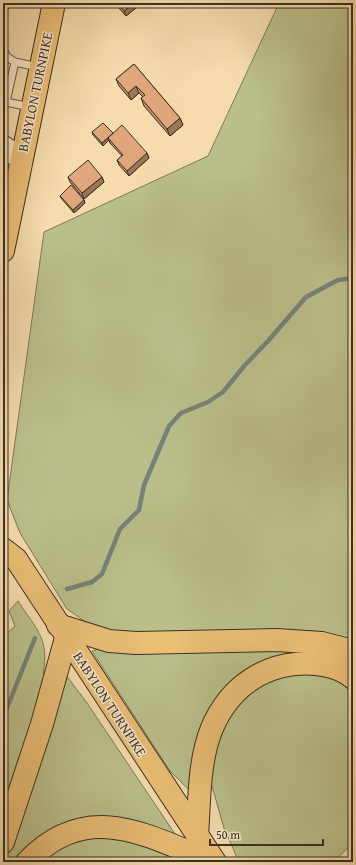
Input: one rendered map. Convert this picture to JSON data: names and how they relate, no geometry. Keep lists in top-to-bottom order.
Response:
{
  "streets": {
    "main road": ["BABYLON TURNPIKE"]
  },
  "scale_bar": "50 m"
}
